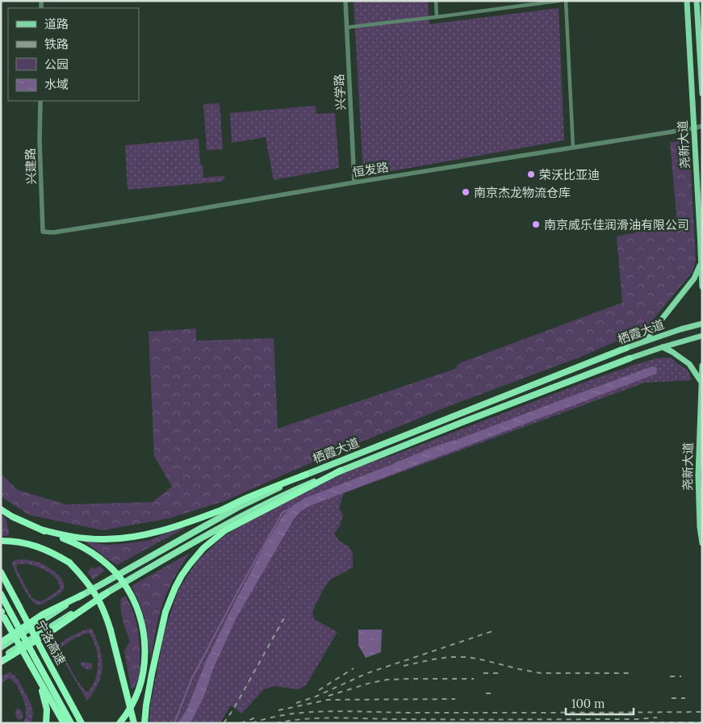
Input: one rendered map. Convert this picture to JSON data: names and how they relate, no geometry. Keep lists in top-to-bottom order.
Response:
{
  "streets": {
    "highway": ["栖霞大道", "宁洛高速"],
    "main road": ["尧新大道"],
    "street": ["兴学路", "兴建路", "恒发路"]
  },
  "crossings": [
    ["兴学路", "恒发路"],
    ["尧新大道", "恒发路"],
    ["兴建路", "恒发路"]
  ],
  "places": ["荣沃比亚迪", "南京杰龙物流仓库", "南京威乐佳润滑油有限公司"],
  "legend": [
    "道路",
    "铁路",
    "公园",
    "水域"
  ],
  "scale_bar": "100 m"
}
